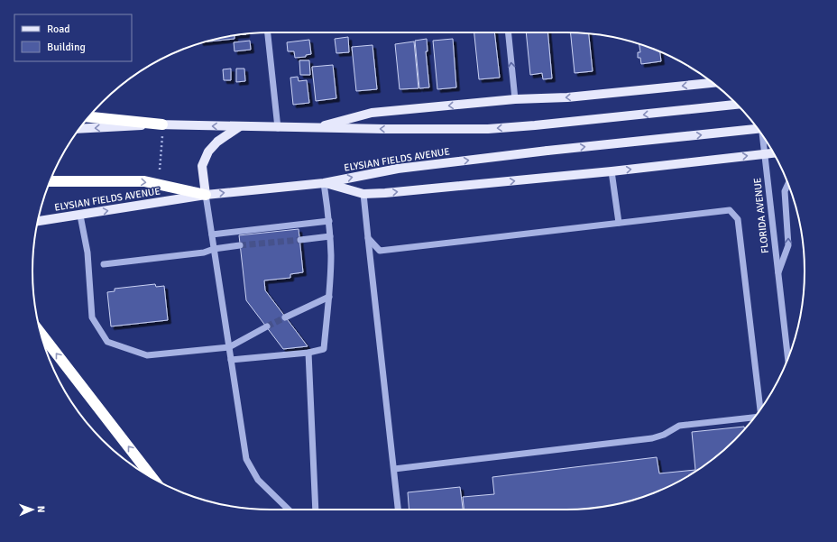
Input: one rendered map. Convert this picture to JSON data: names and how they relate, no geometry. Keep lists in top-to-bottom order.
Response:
{
  "streets": {
    "main road": ["ELYSIAN FIELDS AVENUE"],
    "street": ["FLORIDA AVENUE"]
  },
  "legend": ["Road", "Building"],
  "north": "right"
}
